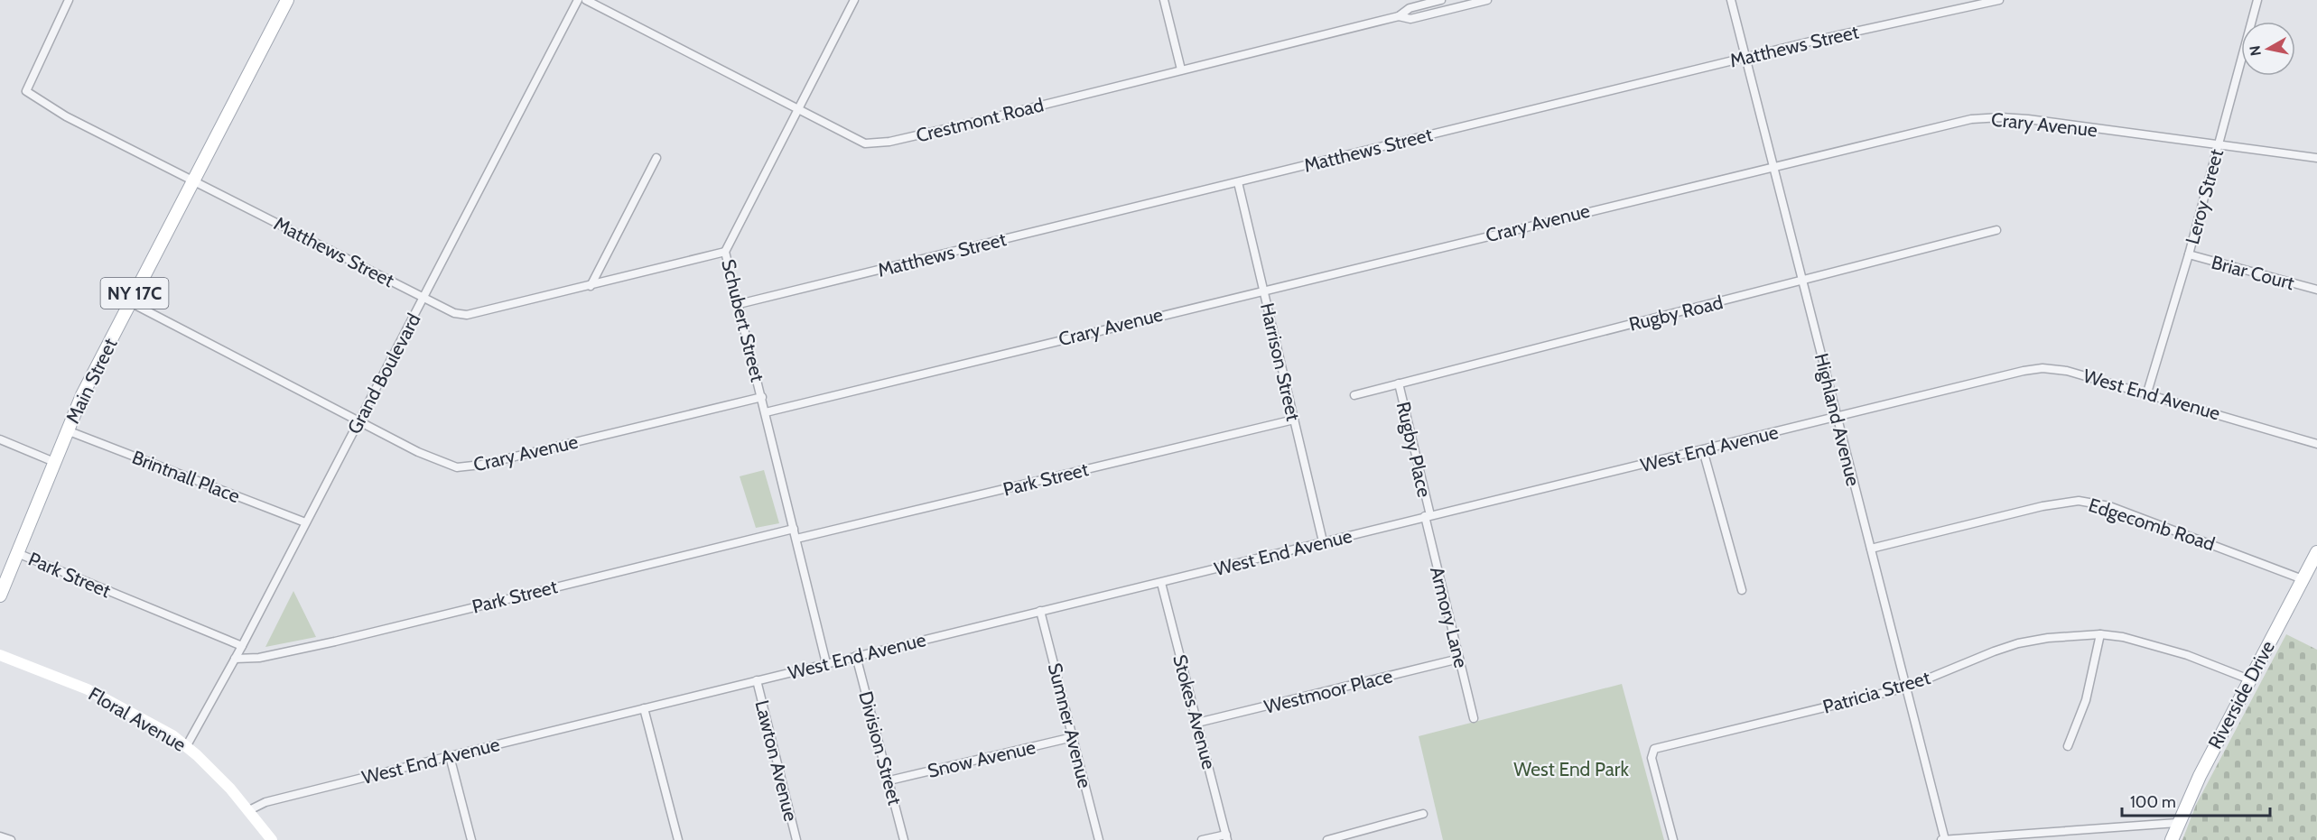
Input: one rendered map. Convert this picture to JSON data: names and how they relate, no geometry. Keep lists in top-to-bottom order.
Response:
{
  "streets": {
    "main road": ["NY 17C", "Main Street", "Riverside Drive"],
    "street": [
      "Matthews Street",
      "Crestmont Road",
      "Crary Avenue",
      "Leroy Street",
      "Briar Court",
      "Rugby Road",
      "Schubert Street",
      "Harrison Street",
      "Grand Boulevard",
      "West End Avenue",
      "Highland Avenue",
      "Rugby Place",
      "Brintnall Place",
      "Park Street",
      "Edgecomb Road",
      "Armory Lane",
      "Westmoor Place",
      "Patricia Street",
      "Stokes Avenue",
      "Floral Avenue",
      "Sumner Avenue",
      "Division Street",
      "Snow Avenue",
      "Lawton Avenue"
    ]
  },
  "crossings": [
    ["Matthews Street", "Schubert Street"],
    ["Matthews Street", "Harrison Street"],
    ["Matthews Street", "Grand Boulevard"],
    ["Matthews Street", "Main Street"],
    ["Matthews Street", "Highland Avenue"],
    ["Crestmont Road", "Schubert Street"],
    ["Crary Avenue", "Leroy Street"],
    ["Crary Avenue", "Schubert Street"],
    ["Crary Avenue", "Harrison Street"],
    ["Crary Avenue", "Grand Boulevard"],
    ["Crary Avenue", "Main Street"],
    ["Crary Avenue", "Highland Avenue"],
    ["Leroy Street", "Briar Court"],
    ["Leroy Street", "West End Avenue"],
    ["Rugby Road", "Highland Avenue"],
    ["Rugby Road", "Rugby Place"],
    ["Schubert Street", "West End Avenue"],
    ["Schubert Street", "Park Street"],
    ["Harrison Street", "West End Avenue"],
    ["Harrison Street", "Park Street"],
    ["Grand Boulevard", "Brintnall Place"],
    ["Grand Boulevard", "Park Street"],
    ["Grand Boulevard", "Floral Avenue"],
    ["Main Street", "Brintnall Place"],
    ["Main Street", "Park Street"],
    ["West End Avenue", "Highland Avenue"],
    ["West End Avenue", "Rugby Place"],
    ["West End Avenue", "Armory Lane"],
    ["West End Avenue", "Stokes Avenue"],
    ["West End Avenue", "Floral Avenue"],
    ["West End Avenue", "Sumner Avenue"],
    ["West End Avenue", "Division Street"],
    ["West End Avenue", "Lawton Avenue"],
    ["Highland Avenue", "Edgecomb Road"],
    ["Highland Avenue", "Patricia Street"],
    ["Rugby Place", "Armory Lane"],
    ["Edgecomb Road", "Riverside Drive"],
    ["Armory Lane", "Westmoor Place"],
    ["Westmoor Place", "Stokes Avenue"],
    ["Patricia Street", "Riverside Drive"],
    ["Sumner Avenue", "Snow Avenue"],
    ["Division Street", "Snow Avenue"]
  ],
  "parks": ["West End Park"],
  "scale_bar": "100 m",
  "north": "left"
}
